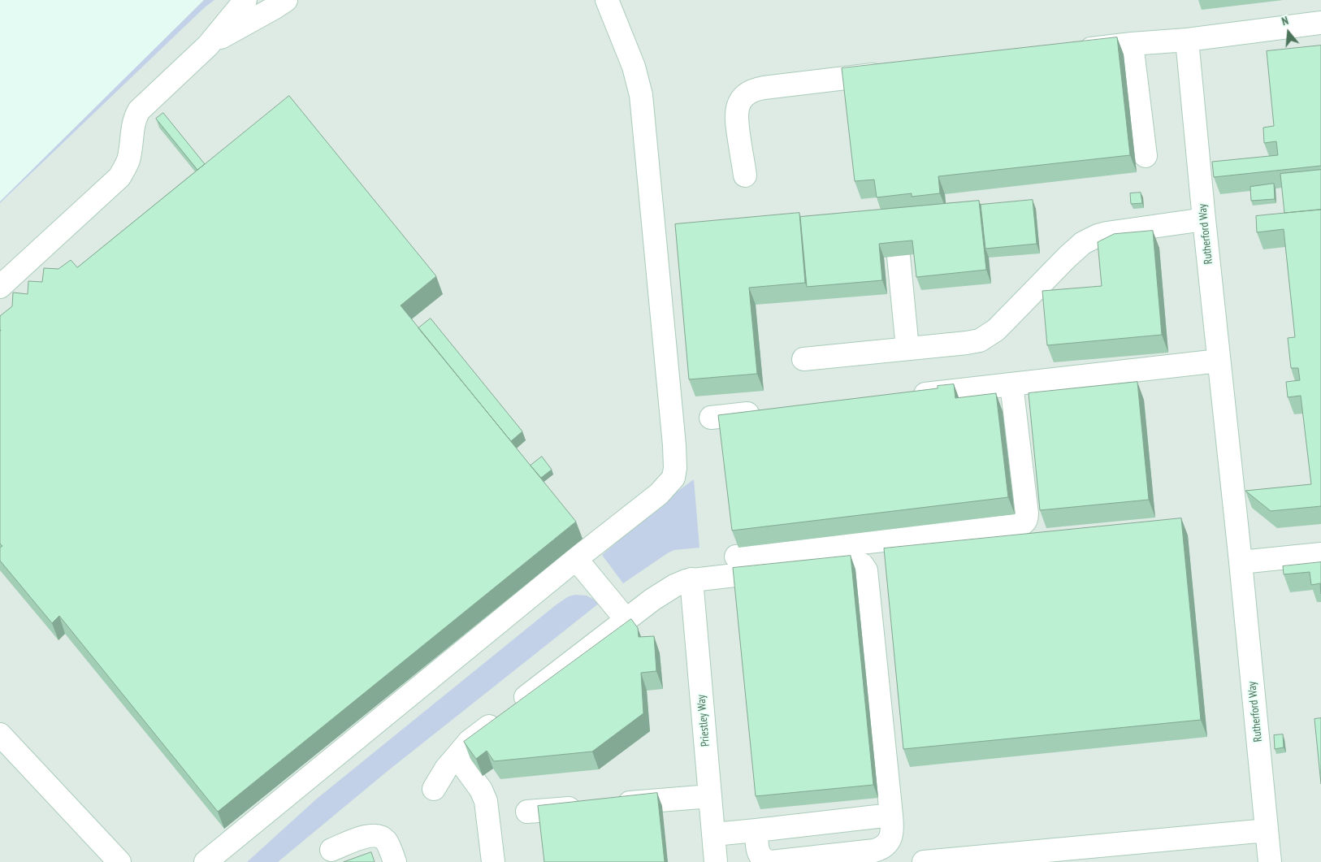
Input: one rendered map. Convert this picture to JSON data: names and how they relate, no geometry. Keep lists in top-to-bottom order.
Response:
{
  "streets": {
    "street": ["Rutherford Way", "Priestley Way"]
  },
  "north": "top"
}
